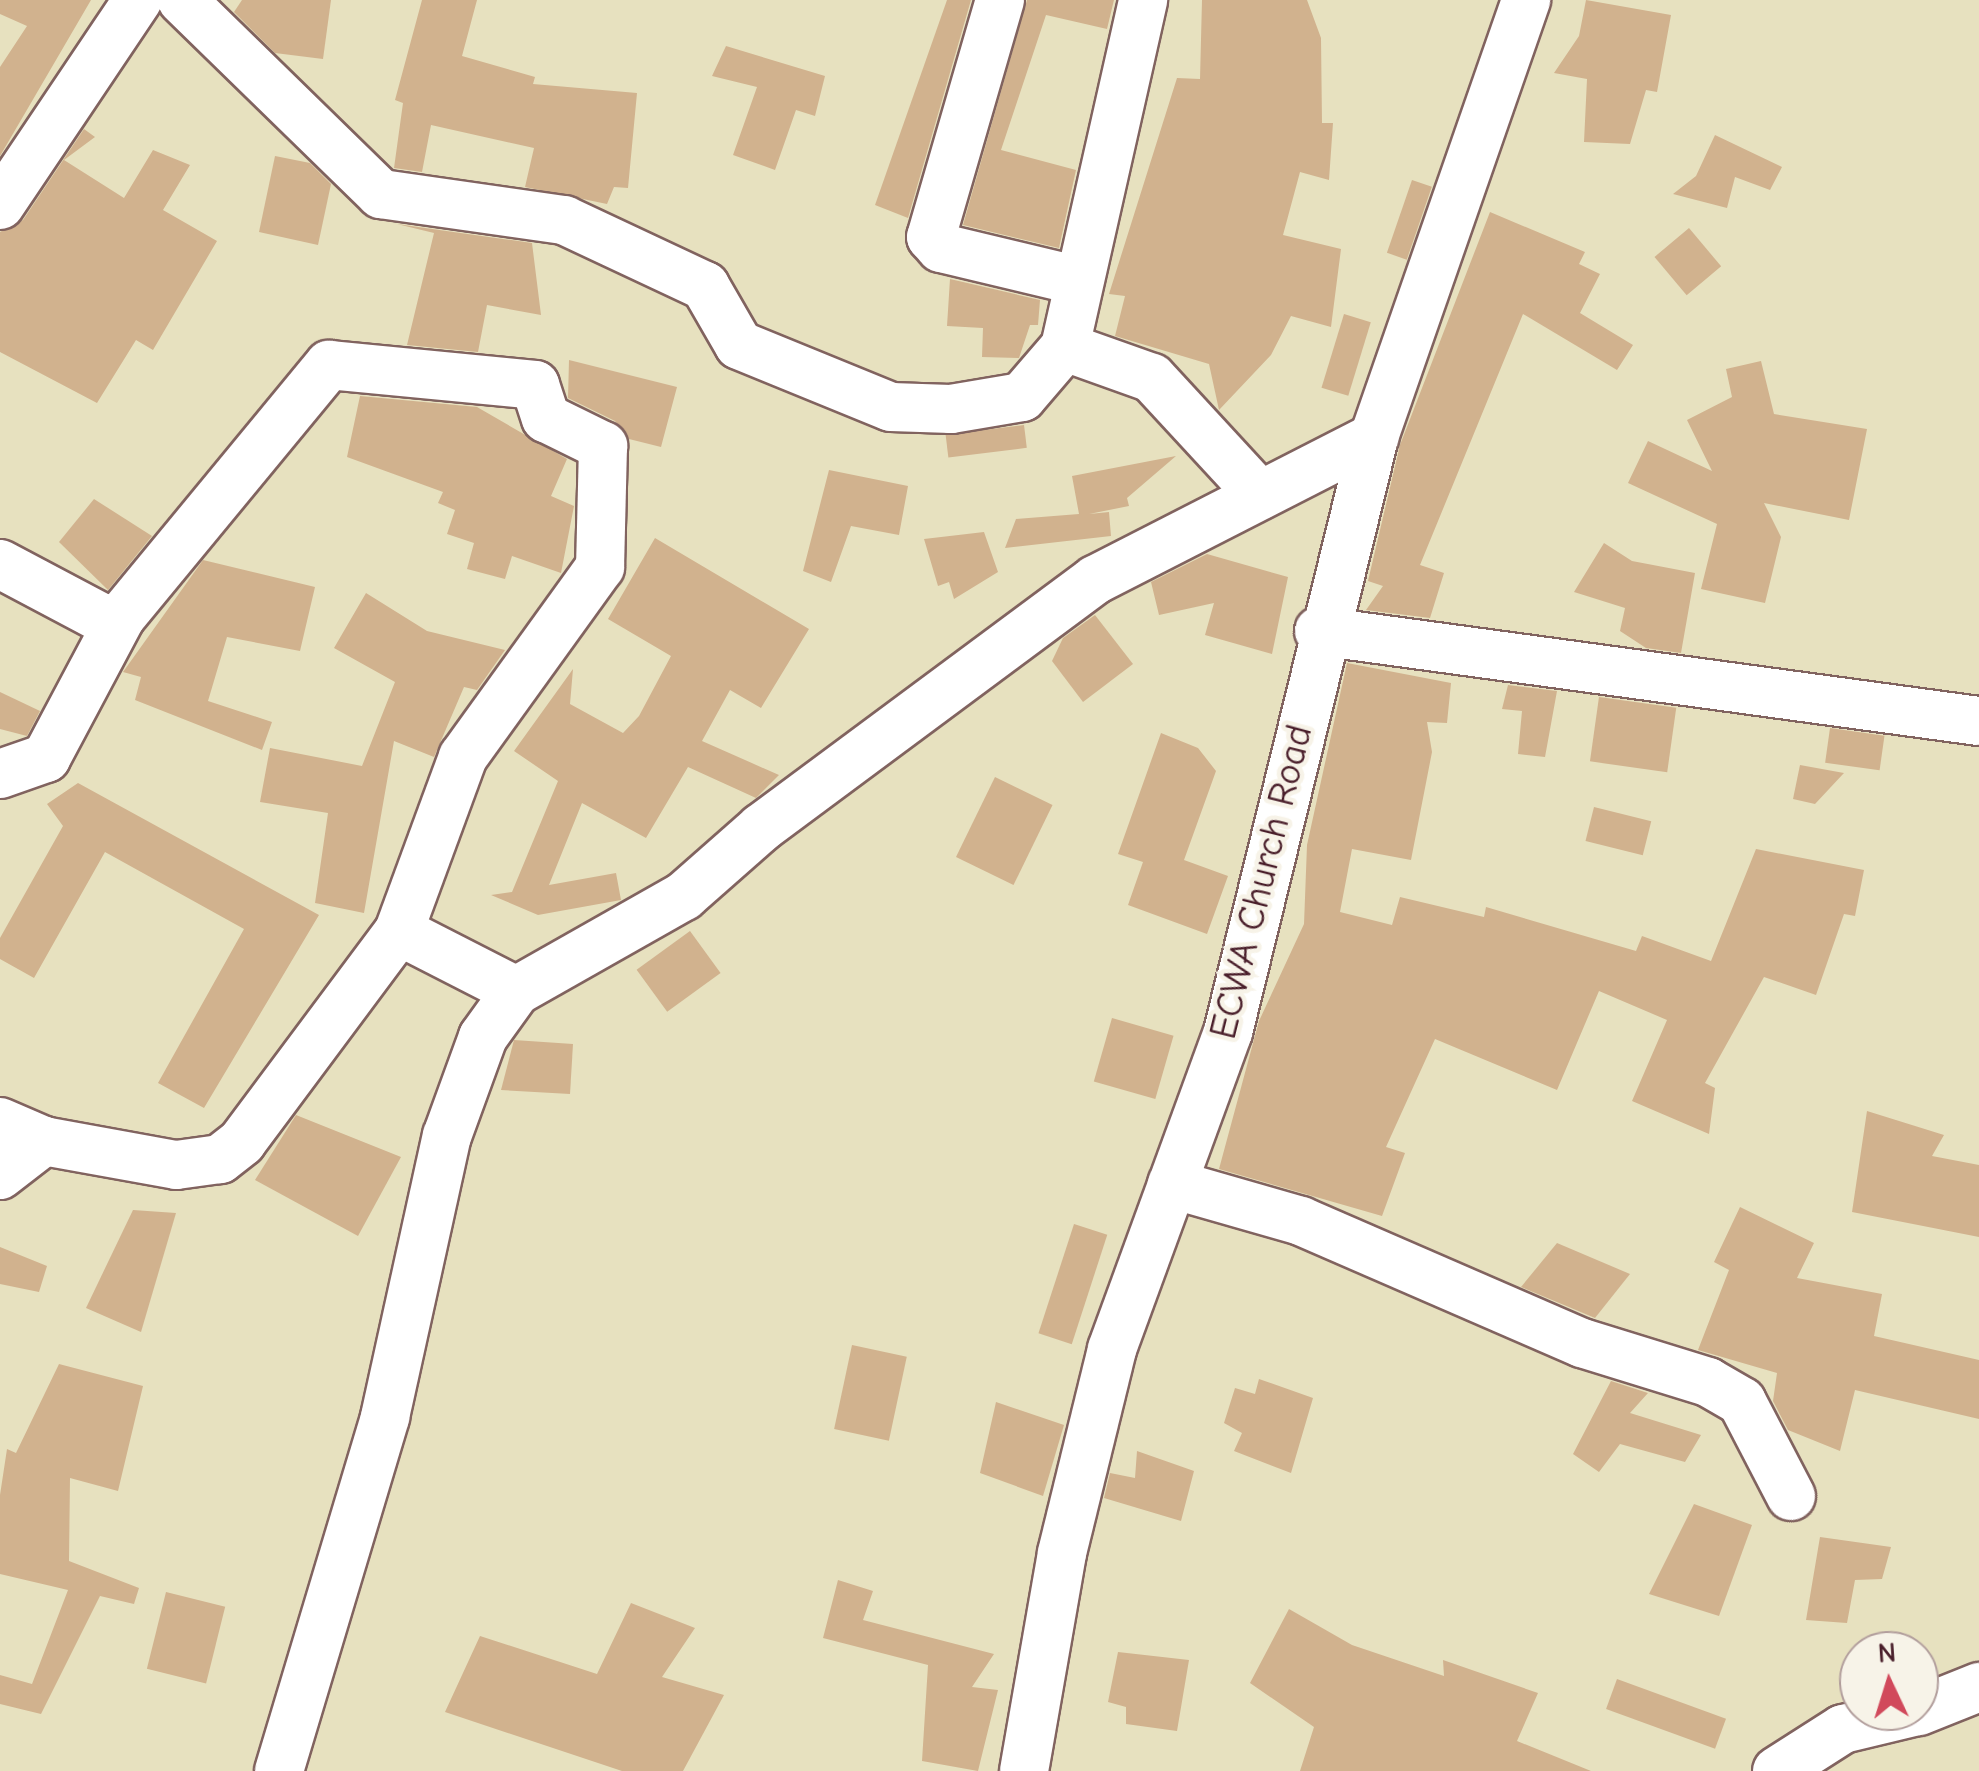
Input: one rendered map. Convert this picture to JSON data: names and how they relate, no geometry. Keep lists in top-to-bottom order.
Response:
{
  "streets": {
    "street": ["ECWA Church Road"]
  },
  "north": "top"
}
